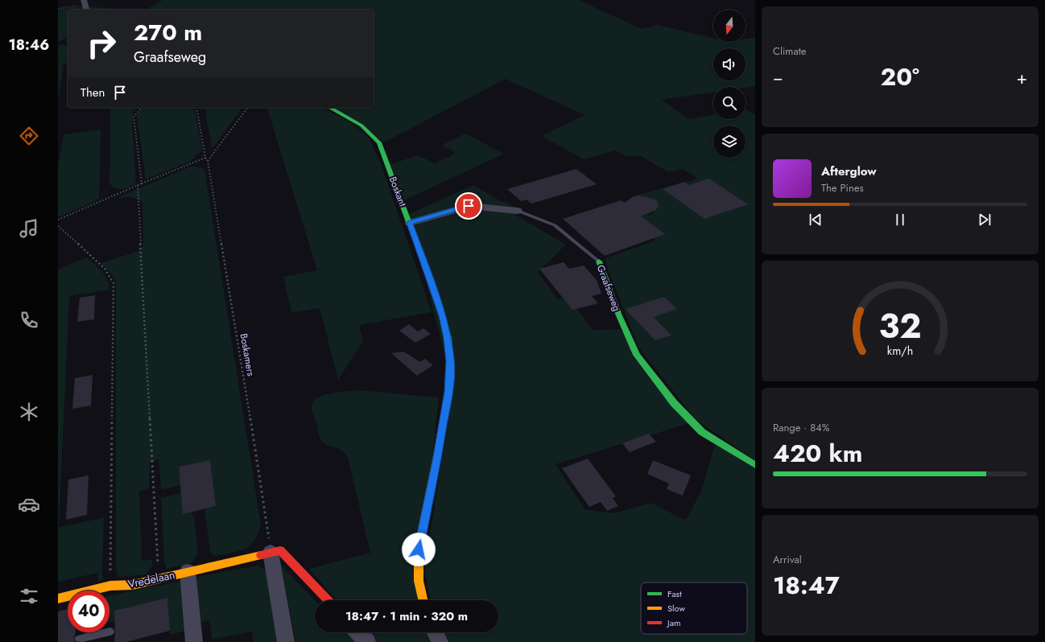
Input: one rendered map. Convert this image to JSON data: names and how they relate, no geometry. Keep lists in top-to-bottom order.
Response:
{
  "streets": {
    "street": ["Boskant", "Graafseweg", "Vredelaan"],
    "path": ["Boskamers"]
  },
  "crossings": [
    ["Boskant", "Graafseweg"],
    ["Boskamers", "Vredelaan"]
  ],
  "legend": ["Fast", "Slow", "Jam"],
  "north": "bottom",
  "page": {
    "tabs": "18:46",
    "tile": [
      "Climate",
      ["Range · 84%", "420 km"],
      ["Arrival", "18:47"]
    ],
    "turn": ["270 m", "Graafseweg"],
    "heat": ["−", "20°", "+"],
    "then": "Then",
    "song": ["Afterglow", "The Pines"],
    "limit": "40",
    "trip": "18:47 · 1 min · 320 m",
    "gauge": ["32", "km/h"]
  }
}
